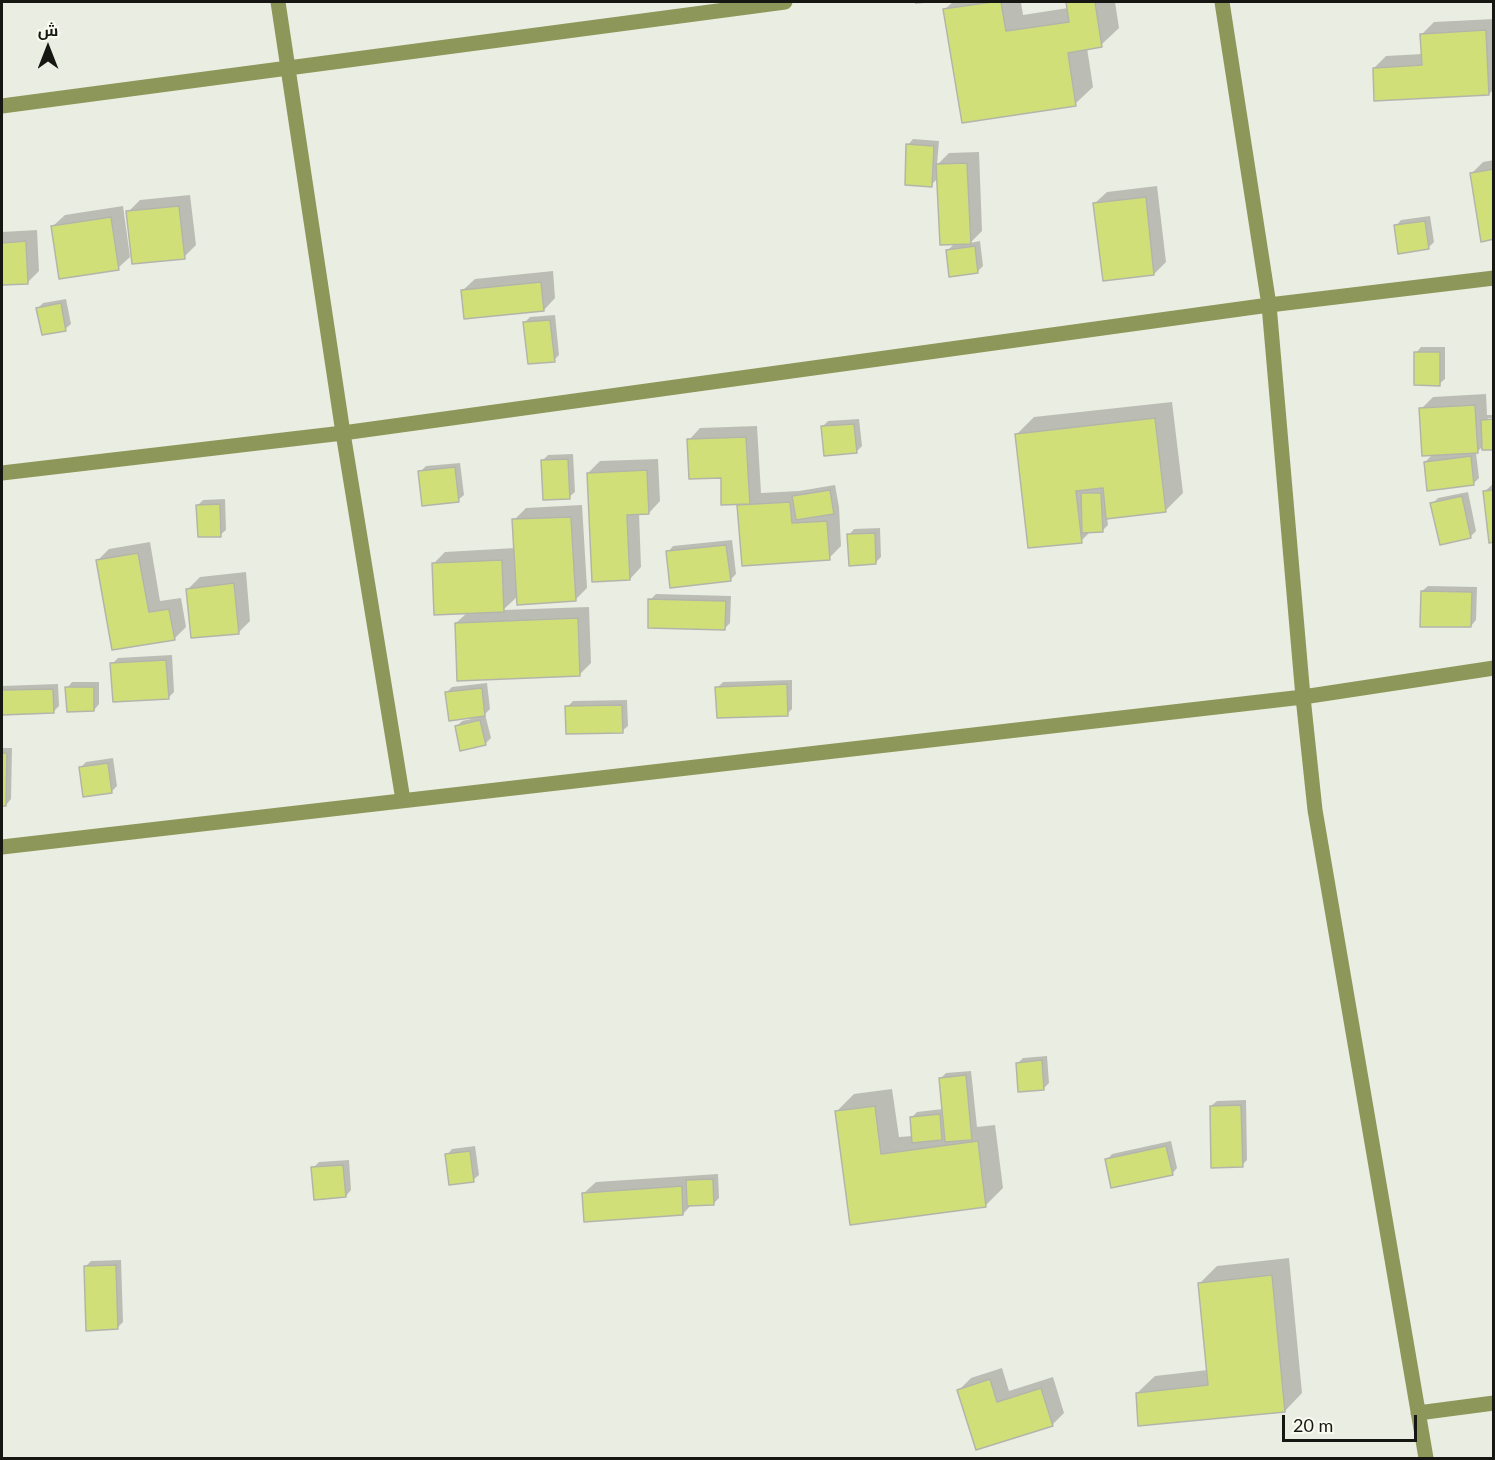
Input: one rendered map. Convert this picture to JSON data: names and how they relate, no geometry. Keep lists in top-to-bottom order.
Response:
{
  "scale_bar": "20 m",
  "north": "top"
}
